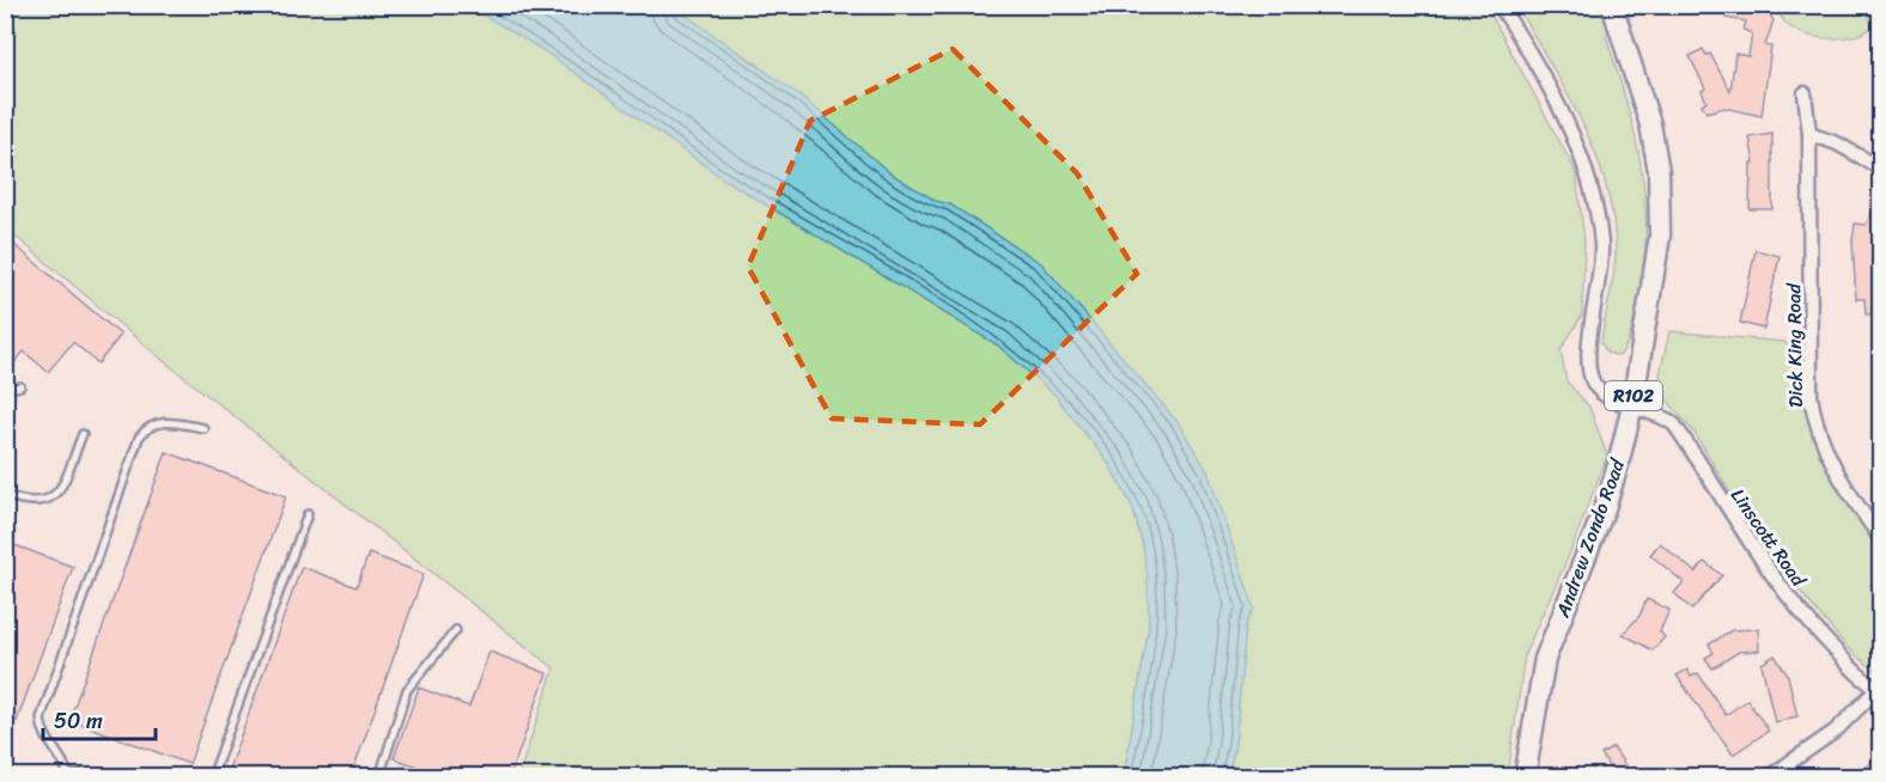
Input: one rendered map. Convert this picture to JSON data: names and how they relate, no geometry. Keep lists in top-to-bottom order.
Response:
{
  "streets": {
    "main road": ["R102", "Andrew Zondo Road"],
    "street": ["Dick King Road", "Linscott Road"]
  },
  "crossings": [
    ["Linscott Road", "Andrew Zondo Road"]
  ],
  "scale_bar": "50 m"
}
